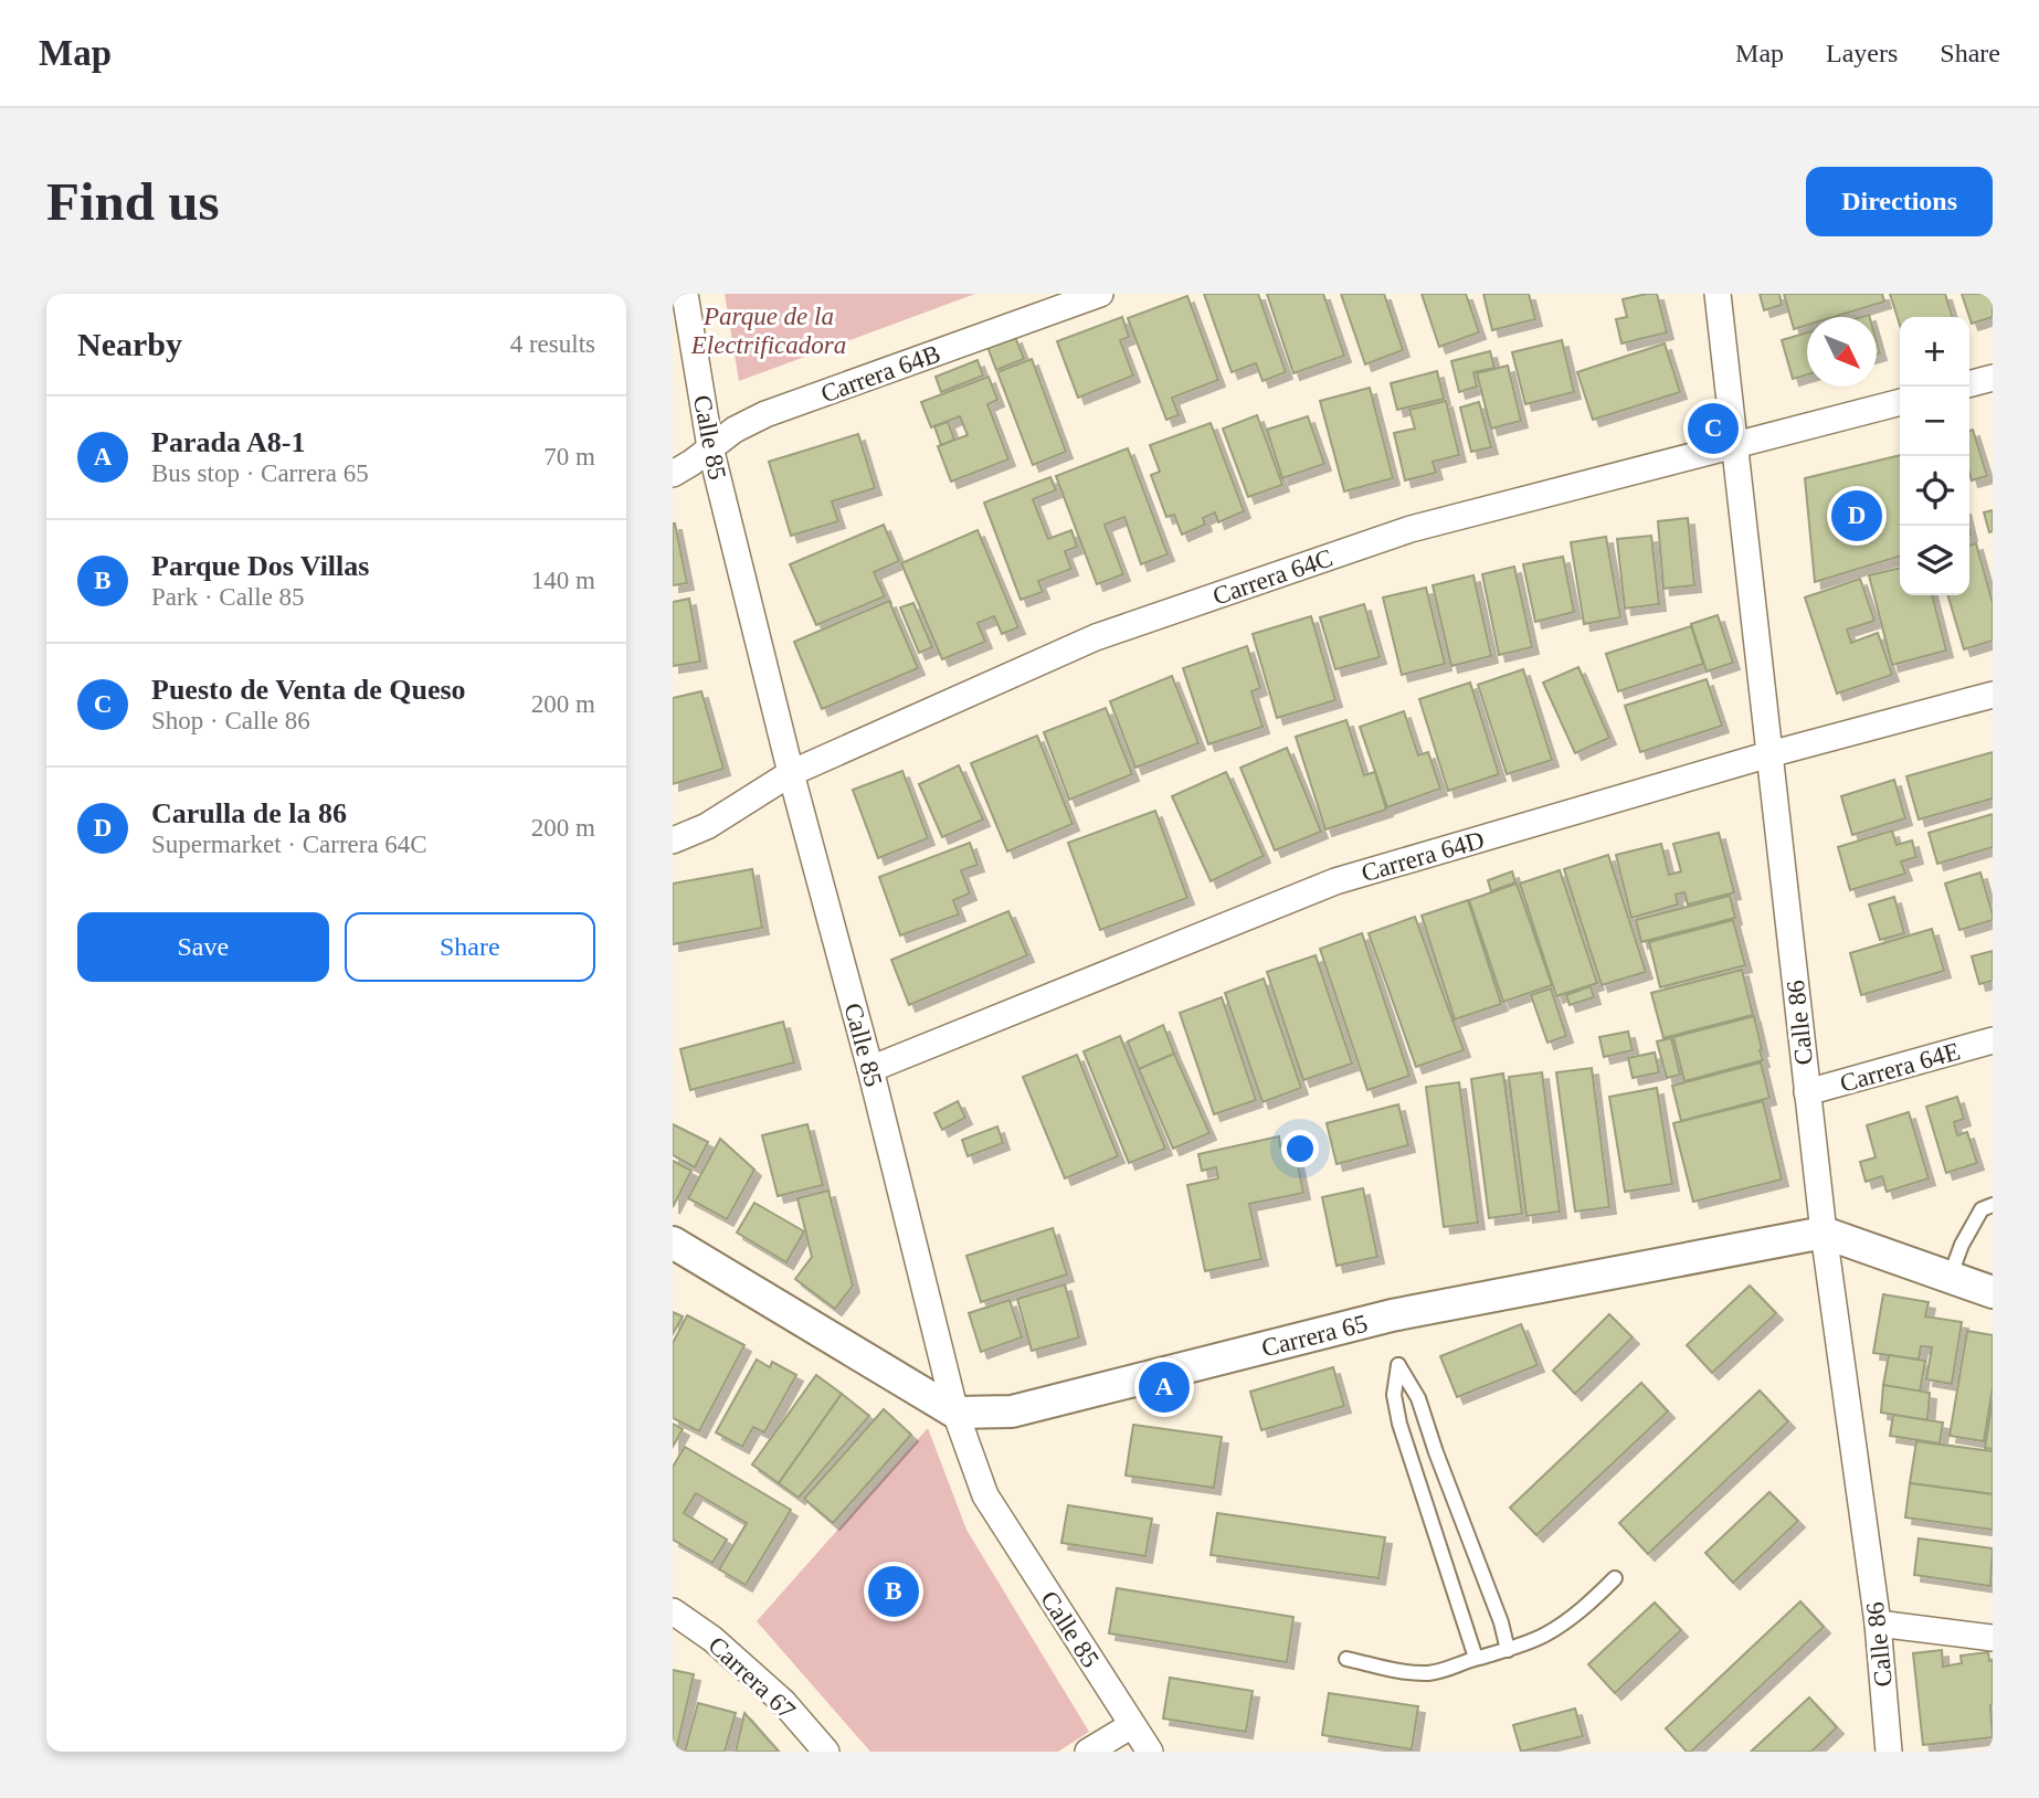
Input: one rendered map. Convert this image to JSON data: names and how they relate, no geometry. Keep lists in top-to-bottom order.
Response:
{
  "streets": {
    "street": [
      "Carrera 64B",
      "Calle 85",
      "Carrera 64C",
      "Carrera 64D",
      "Calle 86",
      "Carrera 64E",
      "Carrera 65",
      "Carrera 67"
    ]
  },
  "crossings": [
    ["Carrera 64B", "Calle 85"],
    ["Calle 85", "Carrera 64C"],
    ["Calle 85", "Carrera 64D"],
    ["Calle 85", "Carrera 65"],
    ["Carrera 64C", "Calle 86"],
    ["Carrera 64D", "Calle 86"],
    ["Calle 86", "Carrera 64E"],
    ["Calle 86", "Carrera 65"]
  ],
  "parks": ["Parque de la Electrificadora"],
  "north": "bottom right",
  "page": {
    "header": "Map",
    "nav": ["Map", "Layers", "Share"],
    "buttons": [
      "Directions",
      ["Save", "Share"]
    ],
    "title": "Find us",
    "heading": ["Nearby", "4 results"],
    "map_buttons": ["+", "−"],
    "list": [
      {
        "mark": "A",
        "name": "Parada A8-1",
        "note": "Bus stop · Carrera 65",
        "value": "70 m"
      },
      {
        "mark": "B",
        "name": "Parque Dos Villas",
        "note": "Park · Calle 85",
        "value": "140 m"
      },
      {
        "mark": "C",
        "name": "Puesto de Venta de Queso",
        "note": "Shop · Calle 86",
        "value": "200 m"
      },
      {
        "mark": "D",
        "name": "Carulla de la 86",
        "note": "Supermarket · Carrera 64C",
        "value": "200 m"
      }
    ],
    "pins": [
      "C",
      "D",
      "A",
      "B"
    ]
  }
}
